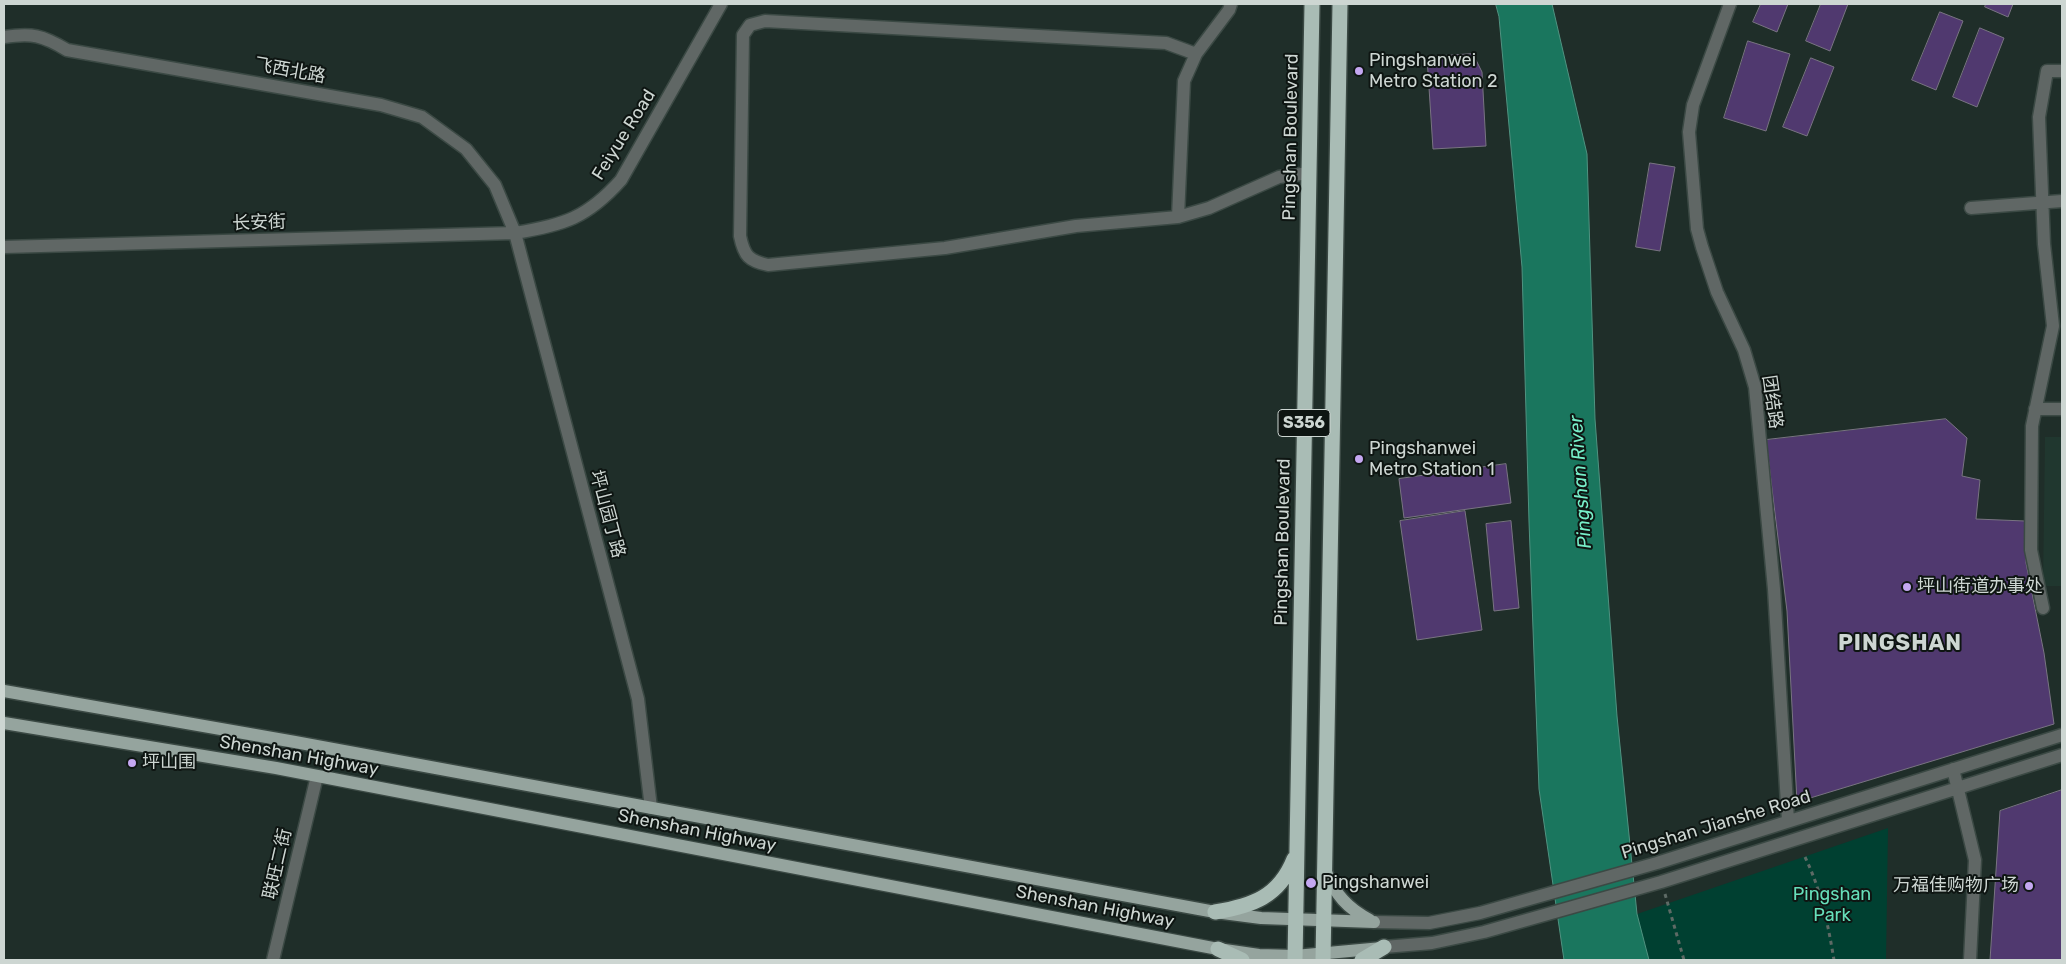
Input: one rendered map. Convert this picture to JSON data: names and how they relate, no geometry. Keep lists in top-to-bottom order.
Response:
{
  "streets": {
    "highway": ["Pingshan Boulevard", "S356"],
    "main road": ["Shenshan Highway"],
    "street": [
      "飞西北路",
      "Feiyue Road",
      "长安街",
      "团结路",
      "坪山园丁路",
      "Pingshan Jianshe Road",
      "联旺二街"
    ]
  },
  "crossings": [
    ["飞西北路", "Feiyue Road"],
    ["飞西北路", "长安街"],
    ["飞西北路", "坪山园丁路"],
    ["Feiyue Road", "长安街"],
    ["Feiyue Road", "坪山园丁路"],
    ["Pingshan Boulevard", "Shenshan Highway"],
    ["长安街", "坪山园丁路"],
    ["团结路", "Pingshan Jianshe Road"],
    ["坪山园丁路", "Shenshan Highway"],
    ["Shenshan Highway", "Pingshan Jianshe Road"],
    ["Shenshan Highway", "联旺二街"]
  ],
  "districts": ["PINGSHAN"],
  "water": ["Pingshan River"],
  "parks": ["Pingshan Park"],
  "places": [
    "Pingshanwei Metro Station 2",
    "Pingshanwei Metro Station 1",
    "坪山街道办事处",
    "坪山围",
    "Pingshanwei",
    "万福佳购物广场"
  ]
}
